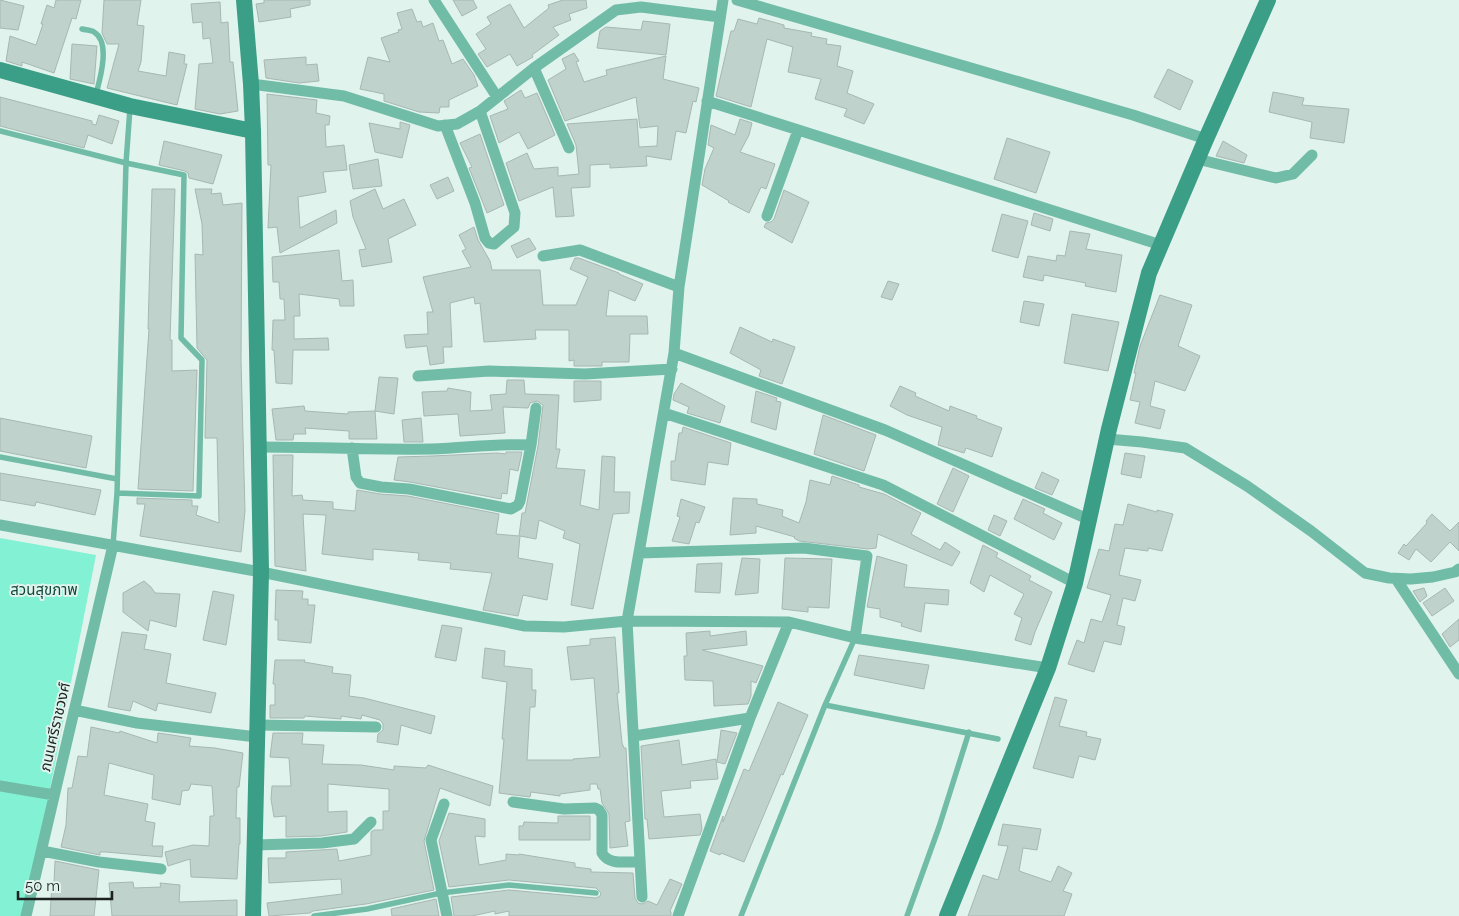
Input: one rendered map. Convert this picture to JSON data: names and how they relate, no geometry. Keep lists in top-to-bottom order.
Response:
{
  "streets": {
    "street": ["ภนนศรีราชวงศ์"]
  },
  "parks": ["สวนสุขภาพ"],
  "scale_bar": "50 m"
}
